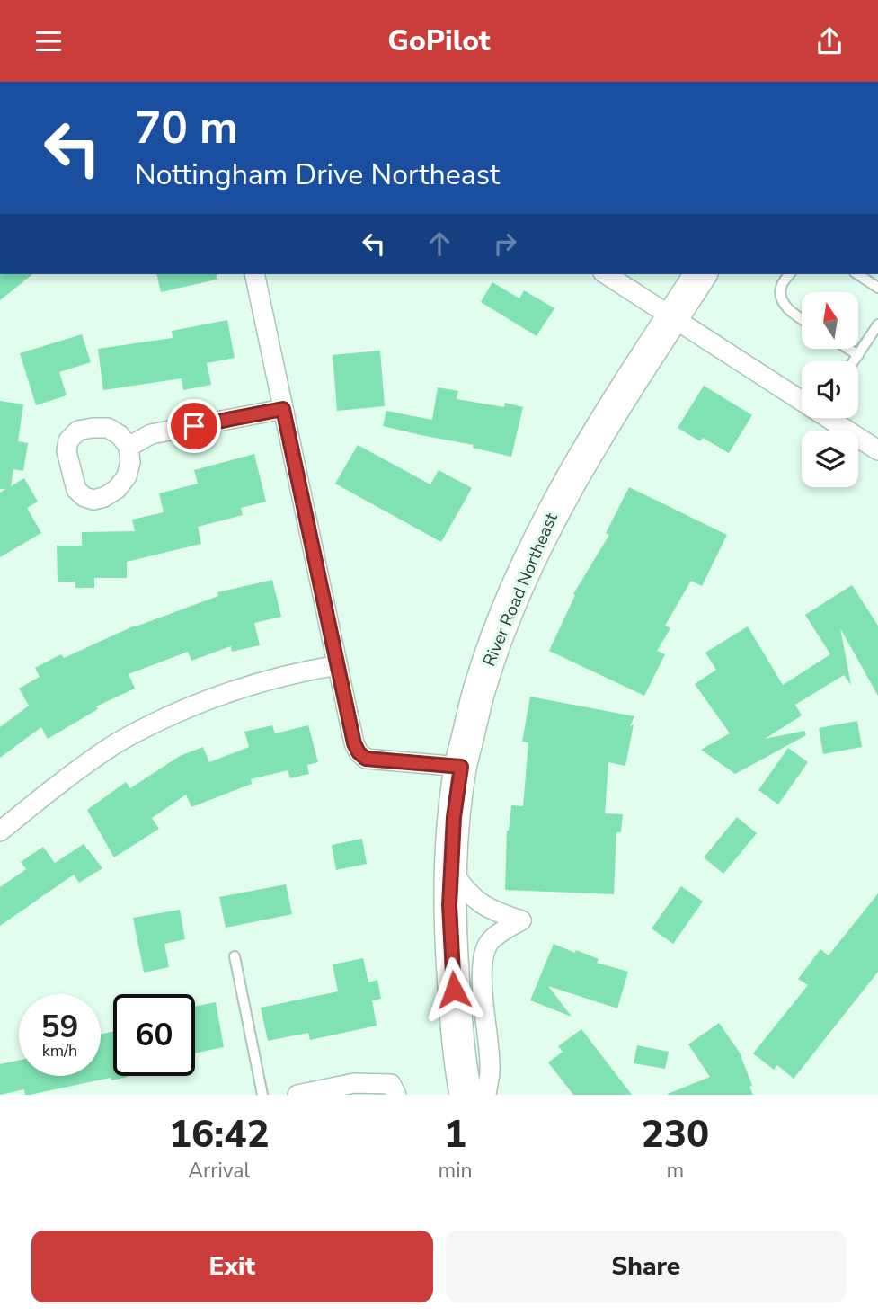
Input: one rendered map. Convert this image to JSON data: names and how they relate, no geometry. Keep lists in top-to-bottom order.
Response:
{
  "streets": {
    "main road": ["River Road Northeast"]
  },
  "north": "top",
  "page": {
    "header": "GoPilot",
    "turn": ["70 m", "Nottingham Drive Northeast"],
    "speed": "59 km/h",
    "limit": "60",
    "eta": [
      "16:42",
      "Arrival",
      "1",
      "min",
      "230",
      "m"
    ],
    "buttons": ["Exit", "Share"]
  }
}
